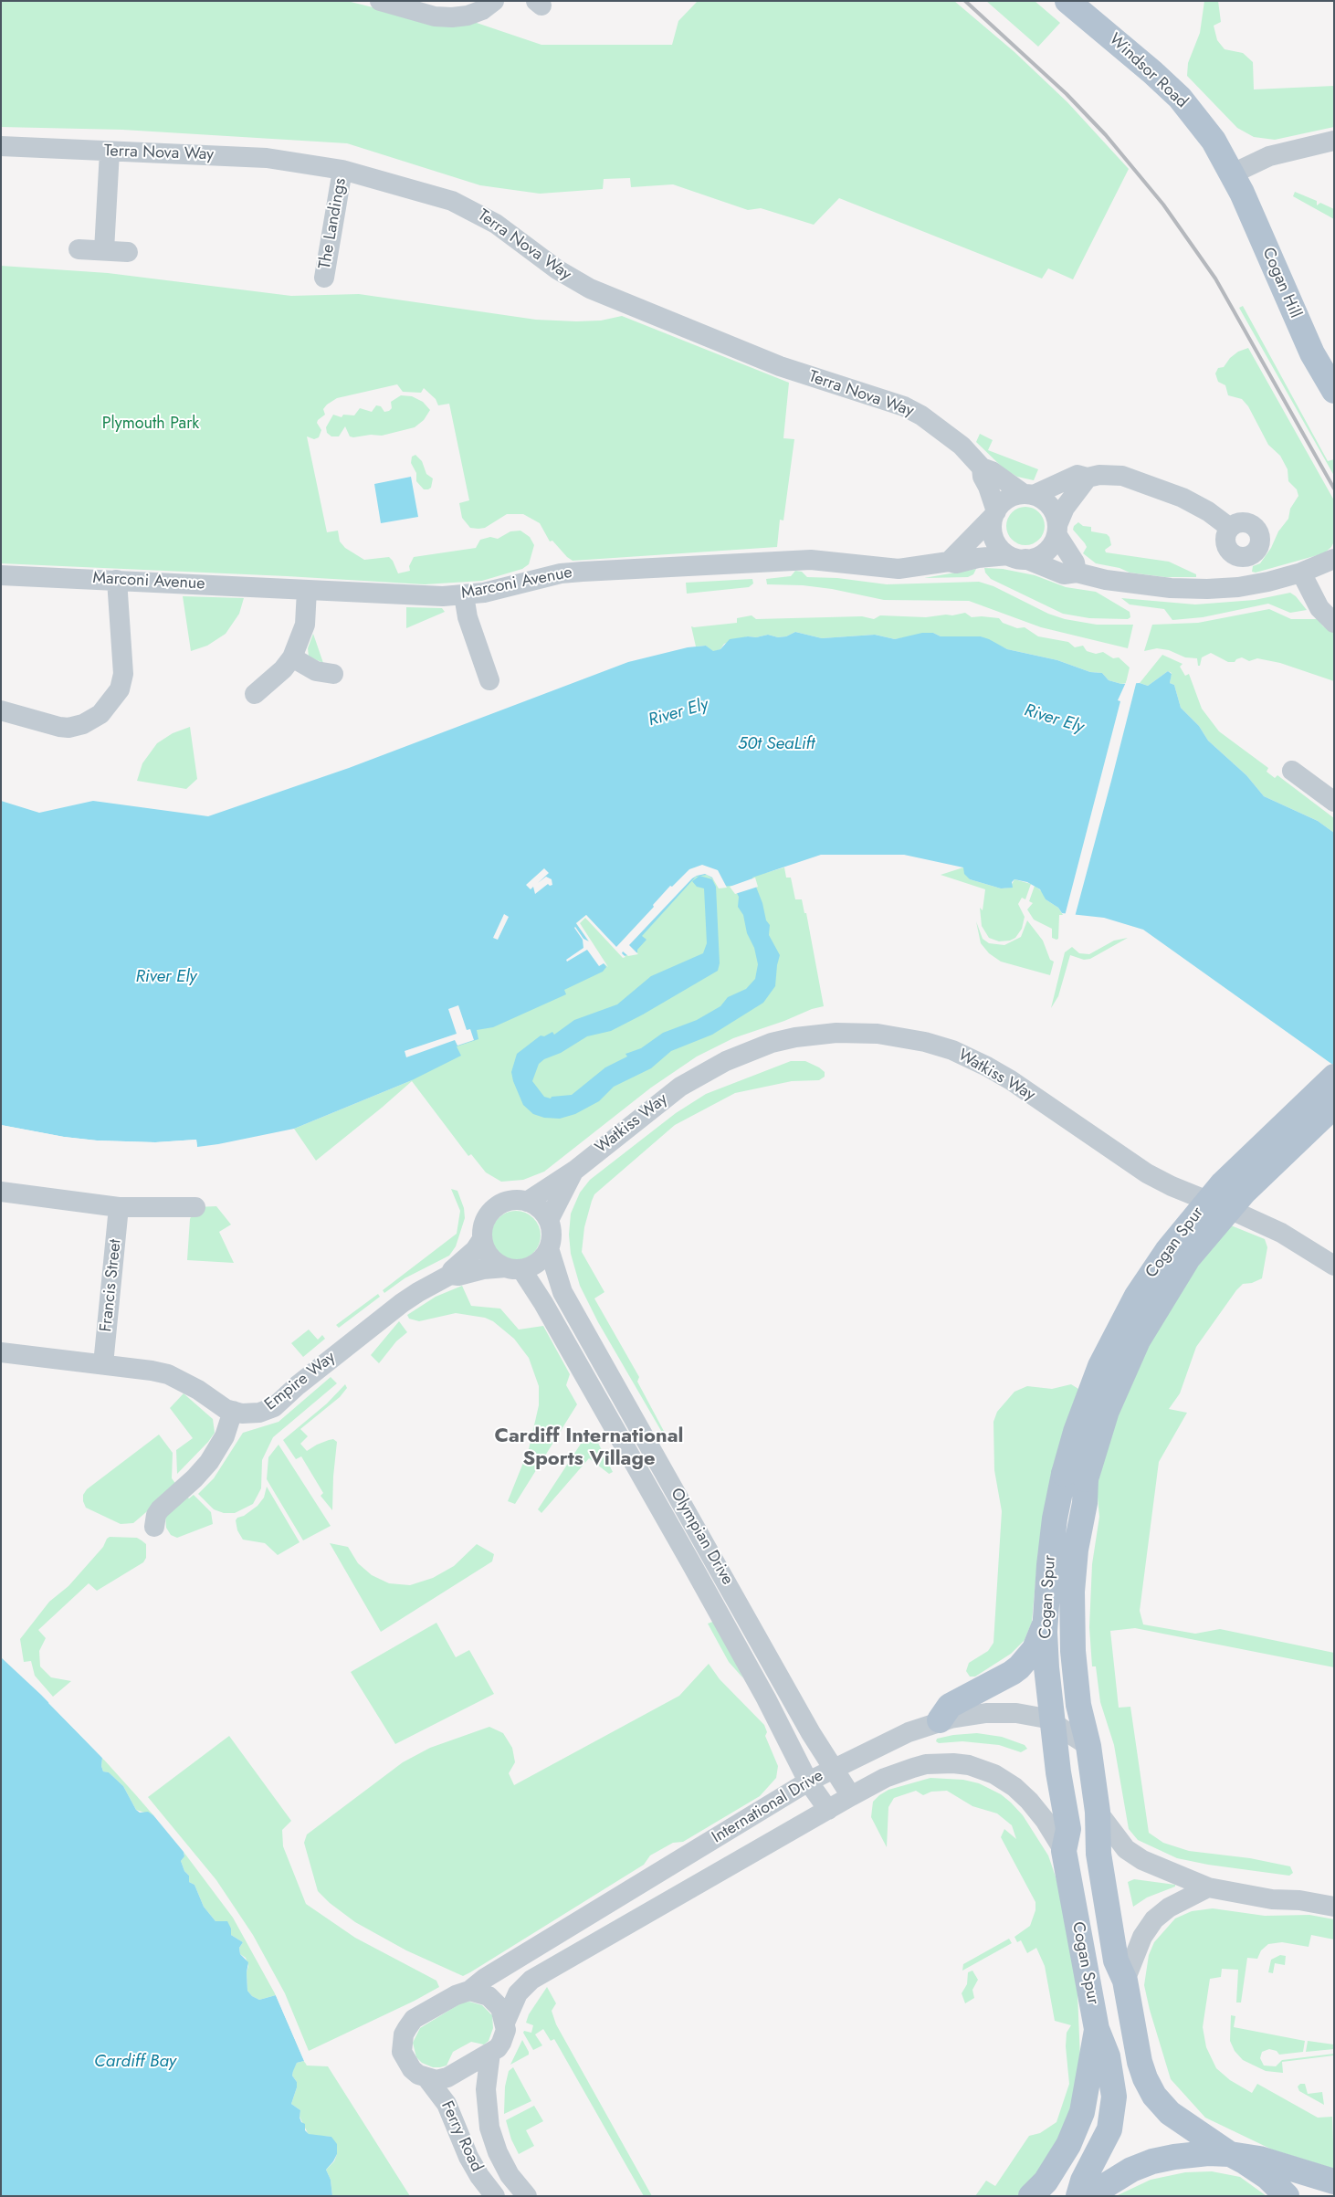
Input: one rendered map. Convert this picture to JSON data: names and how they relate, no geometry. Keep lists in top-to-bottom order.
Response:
{
  "streets": {
    "main road": ["Windsor Road", "Cogan Hill", "Cogan Spur"],
    "street": [
      "Terra Nova Way",
      "The Landings",
      "Marconi Avenue",
      "Watkiss Way",
      "Francis Street",
      "Empire Way",
      "Olympian Drive",
      "International Drive",
      "Ferry Road"
    ]
  },
  "crossings": [
    ["Windsor Road", "Cogan Hill"],
    ["Terra Nova Way", "The Landings"],
    ["Terra Nova Way", "Marconi Avenue"],
    ["Watkiss Way", "Empire Way"],
    ["Watkiss Way", "Olympian Drive"],
    ["Cogan Spur", "International Drive"],
    ["Francis Street", "Empire Way"],
    ["Empire Way", "Olympian Drive"],
    ["Olympian Drive", "International Drive"],
    ["International Drive", "Ferry Road"]
  ],
  "districts": ["Cardiff International Sports Village"],
  "water": ["River Ely", "50t SeaLift", "Cardiff Bay"],
  "parks": ["Plymouth Park"]
}
